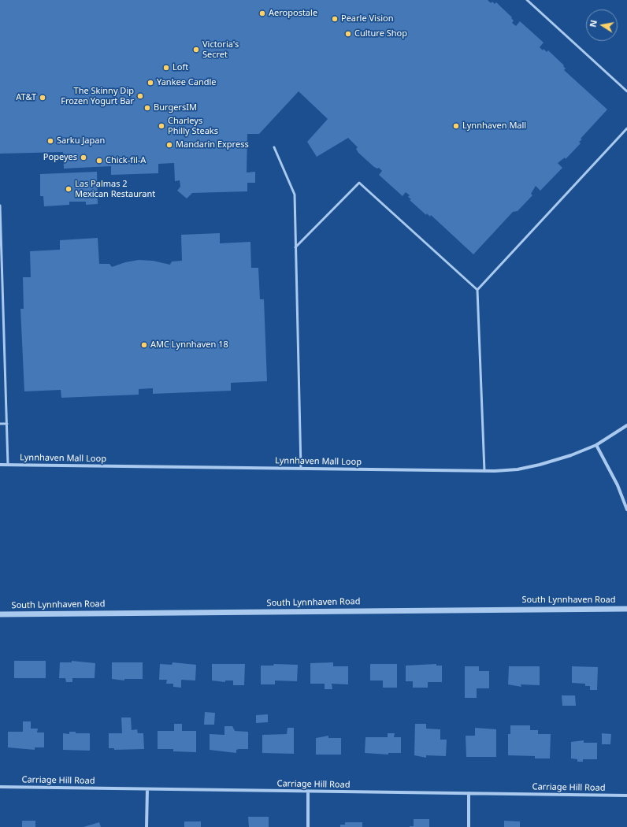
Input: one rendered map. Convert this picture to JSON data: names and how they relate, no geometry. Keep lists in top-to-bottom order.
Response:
{
  "streets": {
    "street": ["Lynnhaven Mall Loop", "South Lynnhaven Road", "Carriage Hill Road"]
  },
  "places": [
    "Aeropostale",
    "Pearle Vision",
    "Culture Shop",
    "Victoria's Secret",
    "Loft",
    "Yankee Candle",
    "The Skinny Dip Frozen Yogurt Bar",
    "AT&T",
    "BurgersIM",
    "Charleys Philly Steaks",
    "Lynnhaven Mall",
    "Sarku Japan",
    "Mandarin Express",
    "Popeyes",
    "Chick-fil-A",
    "Las Palmas 2 Mexican Restaurant",
    "AMC Lynnhaven 18"
  ],
  "north": "left"
}
